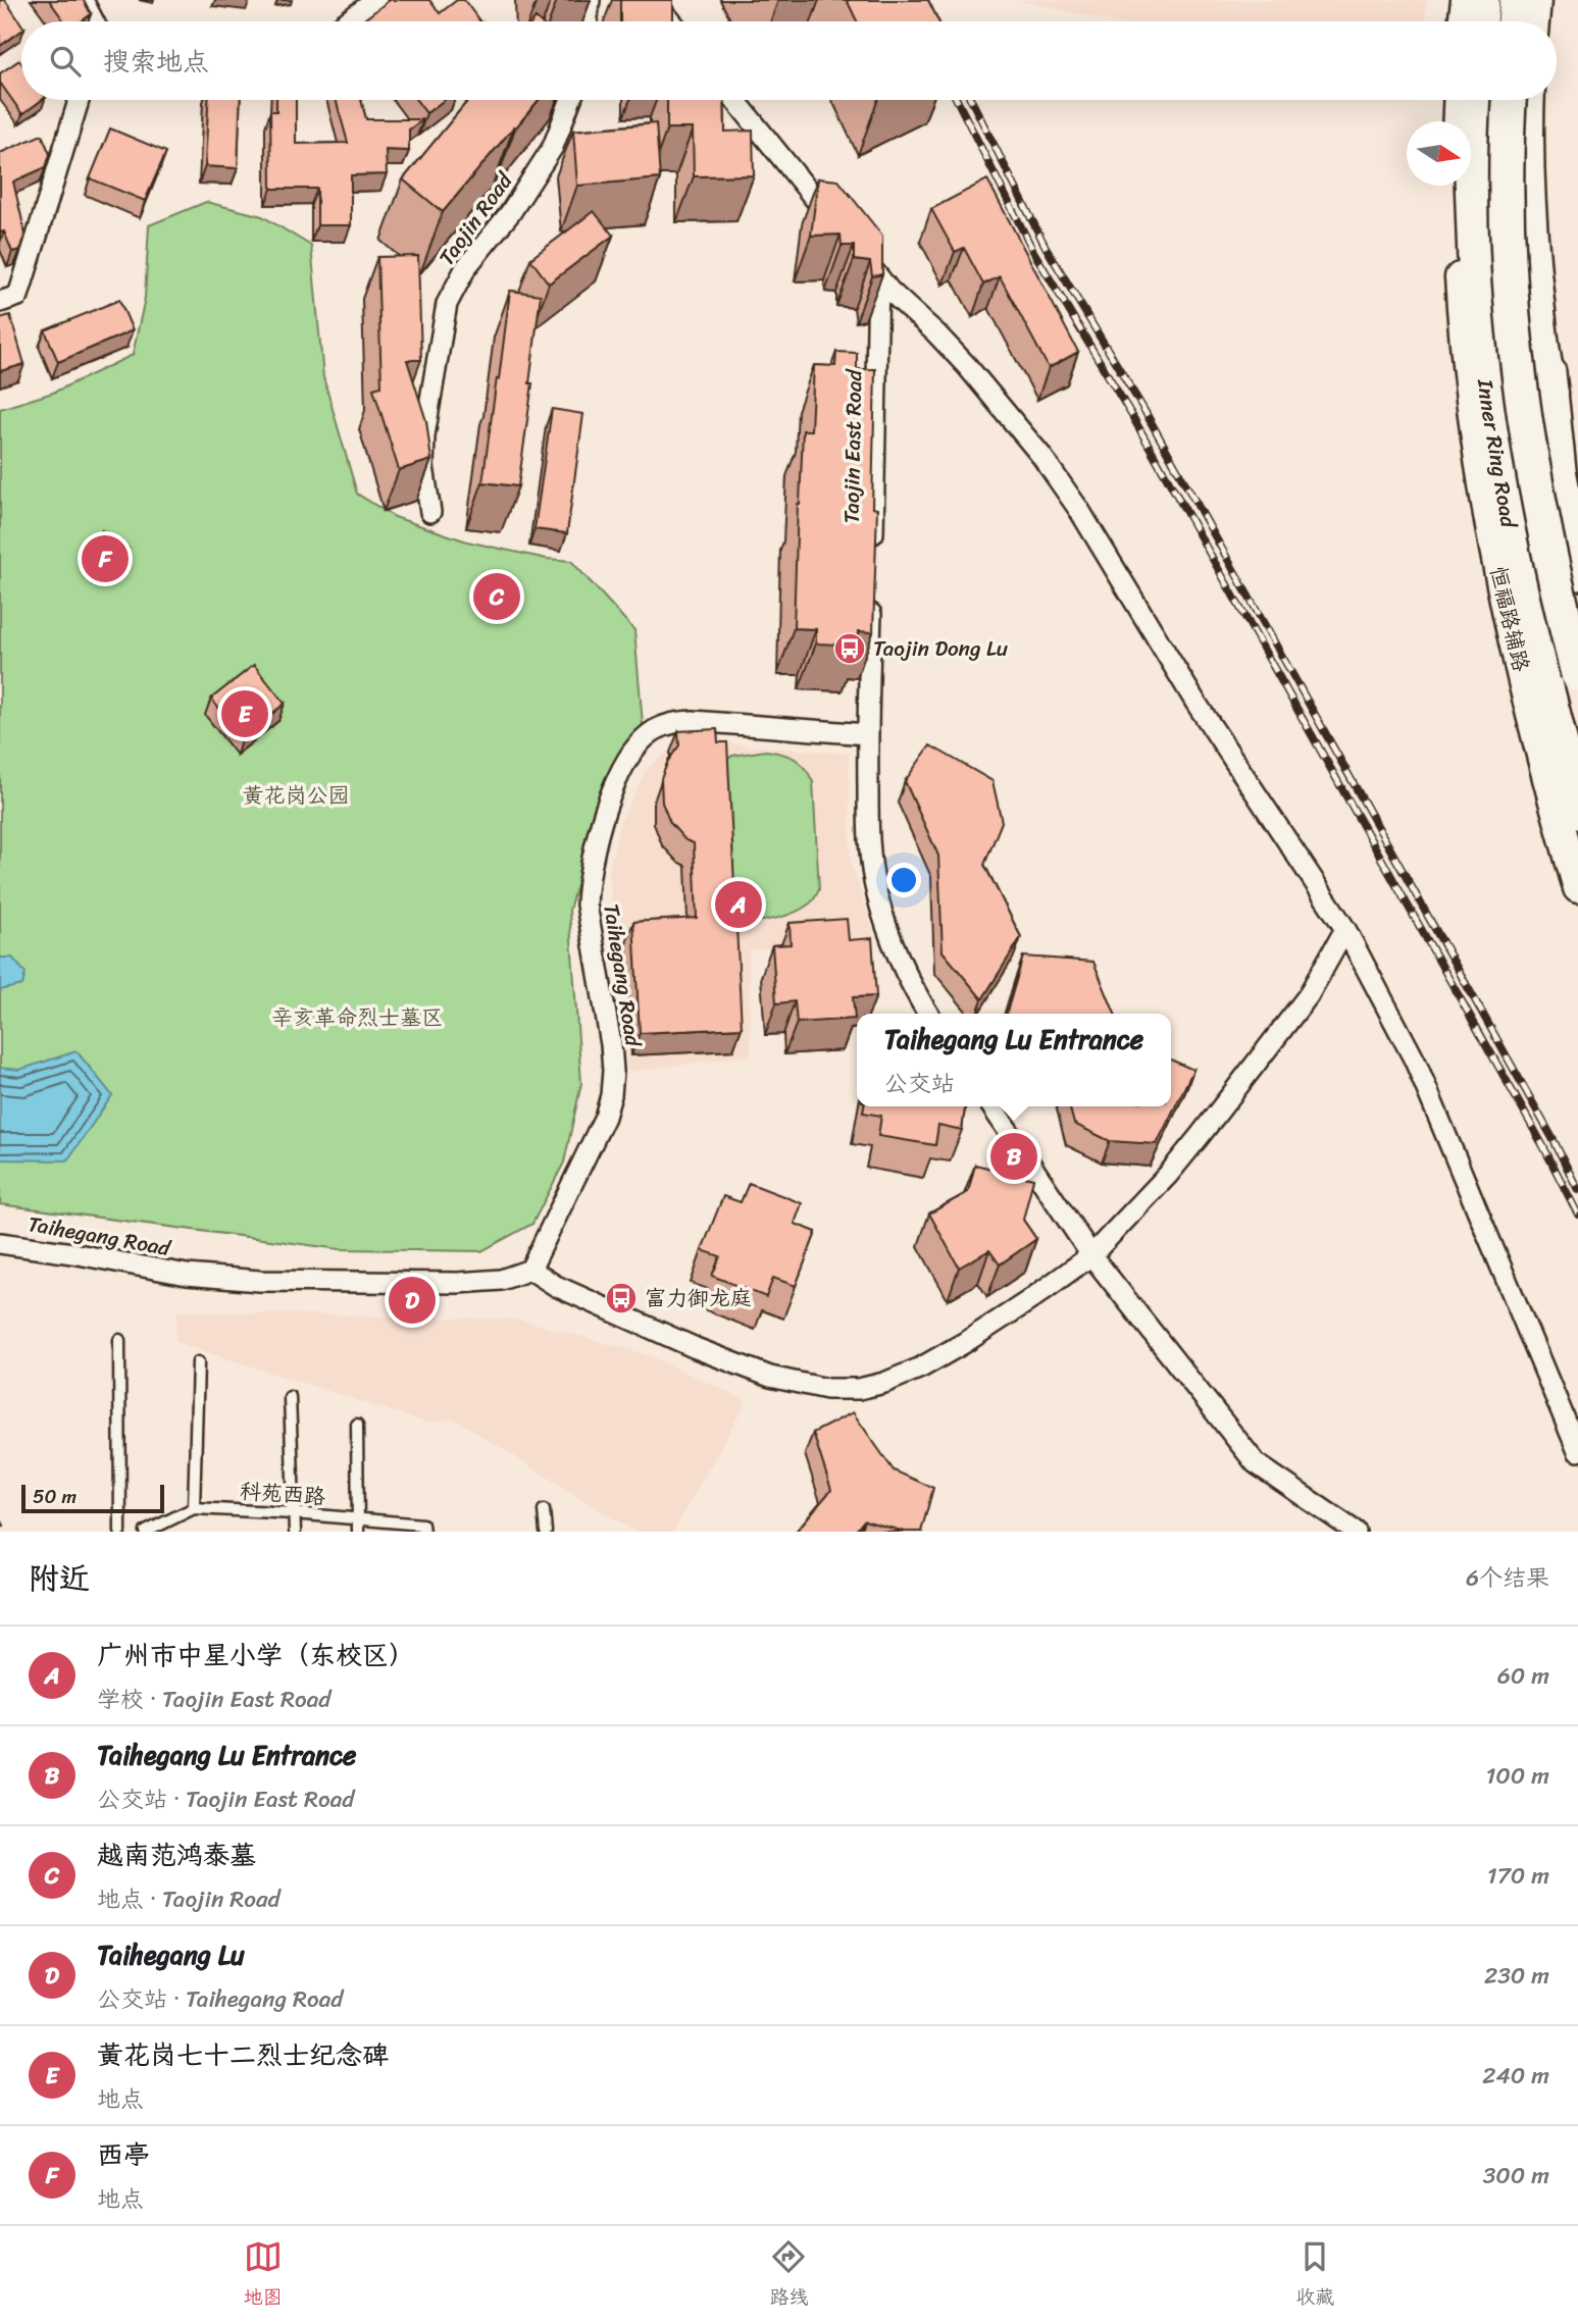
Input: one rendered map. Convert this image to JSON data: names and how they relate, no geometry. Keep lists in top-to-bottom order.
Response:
{
  "streets": {
    "highway": ["Inner Ring Road"],
    "main road": ["恒福路辅路"],
    "street": ["Taojin Road", "Taojin East Road", "Taihegang Road"],
    "lane": ["科苑西路"]
  },
  "parks": ["黄花岗公园", "辛亥革命烈士墓区"],
  "places": {
    "bus stop": ["Taojin Dong Lu", "富力御龙庭"]
  },
  "scale_bar": "50 m",
  "north": "right",
  "page": {
    "search": "搜索地点",
    "pins": [
      "F",
      "C",
      "E",
      "A",
      "B",
      "D"
    ],
    "popup": ["Taihegang Lu Entrance", "公交站"],
    "scale": "50 m",
    "heading": ["附近", "6个结果"],
    "list": [
      {
        "mark": "A",
        "name": "广州市中星小学（东校区）",
        "note": "学校 · Taojin East Road",
        "value": "60 m"
      },
      {
        "mark": "B",
        "name": "Taihegang Lu Entrance",
        "note": "公交站 · Taojin East Road",
        "value": "100 m"
      },
      {
        "mark": "C",
        "name": "越南范鸿泰墓",
        "note": "地点 · Taojin Road",
        "value": "170 m"
      },
      {
        "mark": "D",
        "name": "Taihegang Lu",
        "note": "公交站 · Taihegang Road",
        "value": "230 m"
      },
      {
        "mark": "E",
        "name": "黄花岗七十二烈士纪念碑",
        "note": "地点",
        "value": "240 m"
      },
      {
        "mark": "F",
        "name": "西亭",
        "note": "地点",
        "value": "300 m"
      }
    ],
    "nav": ["地图", "路线", "收藏"]
  }
}
